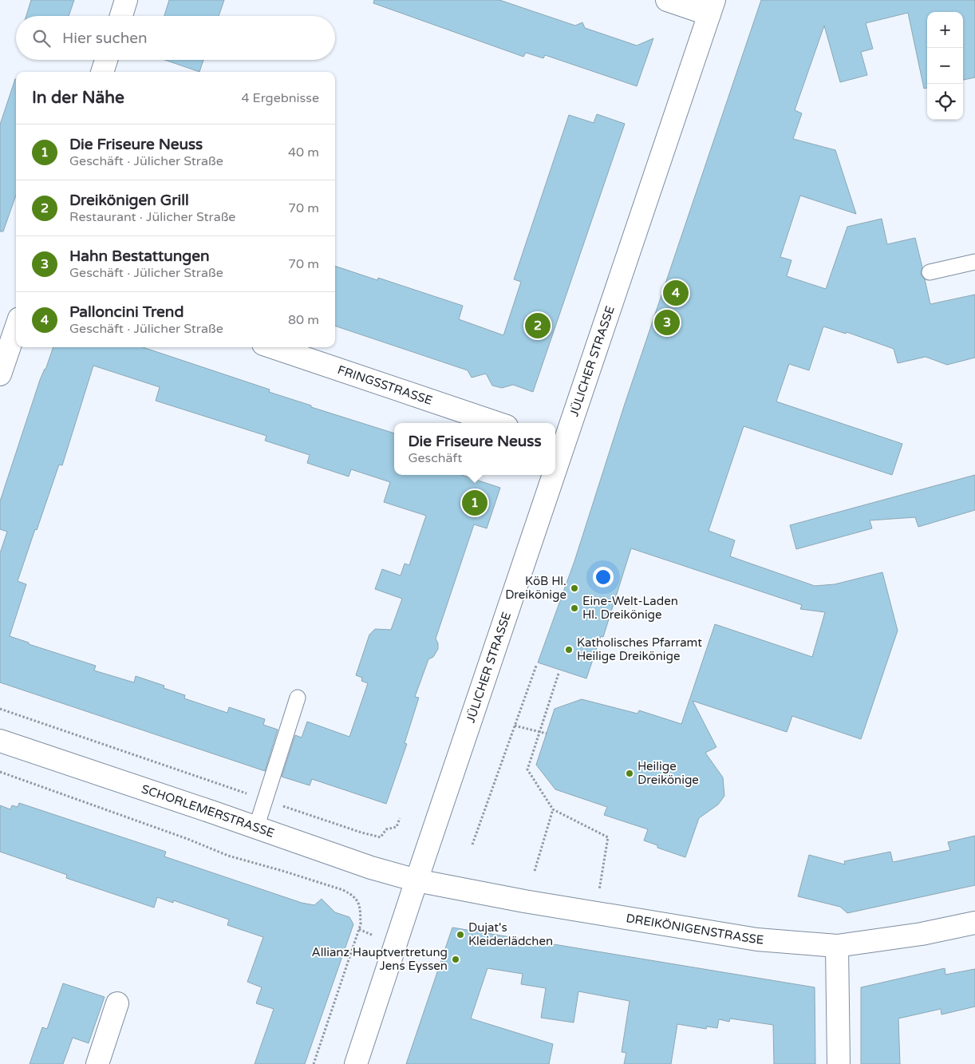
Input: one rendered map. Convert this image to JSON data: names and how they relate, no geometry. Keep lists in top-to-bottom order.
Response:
{
  "streets": {
    "main road": [
      "JÜLICHER STRASSE",
      "FRINGSSTRASSE",
      "SCHORLEMERSTRASSE",
      "DREIKÖNIGENSTRASSE"
    ]
  },
  "crossings": [
    ["JÜLICHER STRASSE", "SCHORLEMERSTRASSE"],
    ["JÜLICHER STRASSE", "DREIKÖNIGENSTRASSE"],
    ["SCHORLEMERSTRASSE", "DREIKÖNIGENSTRASSE"]
  ],
  "places": [
    "KöB Hl. Dreikönige",
    "Eine-Welt-Laden Hl. Dreikönige",
    "Katholisches Pfarramt Heilige Dreikönige",
    "Heilige Dreikönige",
    "Dujat's Kleiderlädchen",
    "Allianz Hauptvertretung Jens Eyssen"
  ],
  "page": {
    "map_buttons": ["+", "−"],
    "search": "Hier suchen",
    "heading": ["In der Nähe", "4 Ergebnisse"],
    "list": [
      {
        "mark": "1",
        "name": "Die Friseure Neuss",
        "note": "Geschäft · Jülicher Straße",
        "value": "40 m"
      },
      {
        "mark": "2",
        "name": "Dreikönigen Grill",
        "note": "Restaurant · Jülicher Straße",
        "value": "70 m"
      },
      {
        "mark": "3",
        "name": "Hahn Bestattungen",
        "note": "Geschäft · Jülicher Straße",
        "value": "70 m"
      },
      {
        "mark": "4",
        "name": "Palloncini Trend",
        "note": "Geschäft · Jülicher Straße",
        "value": "80 m"
      }
    ],
    "pins": [
      "4",
      "3",
      "2",
      "1"
    ],
    "popup": ["Die Friseure Neuss", "Geschäft"]
  }
}
